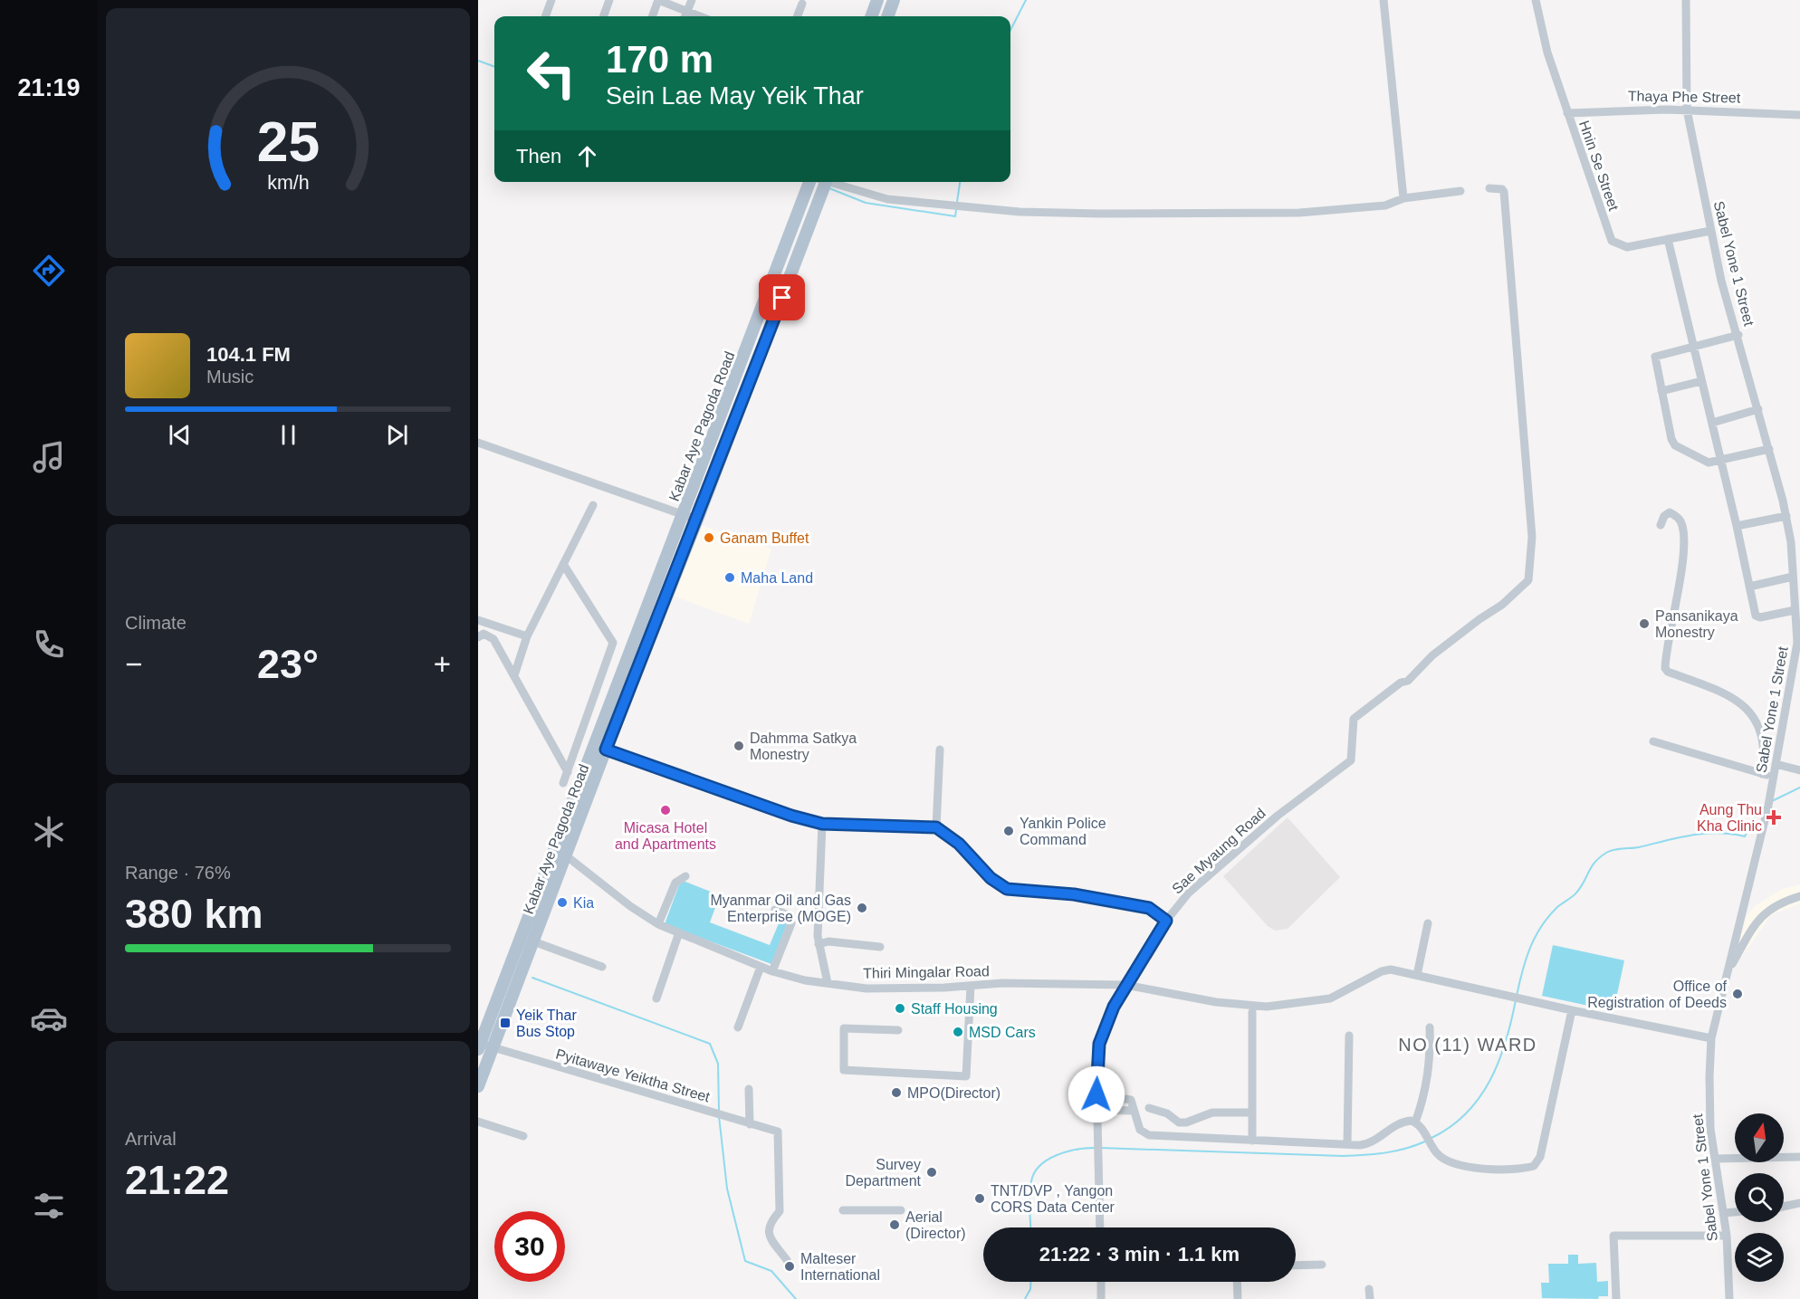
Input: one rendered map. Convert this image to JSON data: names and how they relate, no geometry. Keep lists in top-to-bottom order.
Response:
{
  "streets": {
    "main road": ["Kabar Aye Pagoda Road"],
    "street": [
      "Thaya Phe Street",
      "Hnin Se Street",
      "Sabel Yone 1 Street",
      "Sae Myaung Road",
      "Thiri Mingalar Road",
      "Pyitawaye Yeiktha Street"
    ]
  },
  "crossings": [
    ["Thaya Phe Street", "Hnin Se Street"],
    ["Thaya Phe Street", "Sabel Yone 1 Street"],
    ["Hnin Se Street", "Sabel Yone 1 Street"],
    ["Sabel Yone 1 Street", "Thiri Mingalar Road"],
    ["Kabar Aye Pagoda Road", "Thiri Mingalar Road"],
    ["Kabar Aye Pagoda Road", "Pyitawaye Yeiktha Street"],
    ["Sae Myaung Road", "Thiri Mingalar Road"]
  ],
  "districts": ["NO (11) WARD"],
  "places": {
    "other": [
      "Ganam Buffet",
      "Maha Land",
      "Pansanikaya Monestry",
      "Dahmma Satkya Monestry",
      "Micasa Hotel and Apartments",
      "Yankin Police Command",
      "Kia",
      "Myanmar Oil and Gas Enterprise (MOGE)",
      "Office of Registration of Deeds",
      "Staff Housing",
      "MSD Cars",
      "MPO(Director)",
      "Survey Department",
      "TNT/DVP , Yangon CORS Data Center",
      "Aerial (Director)",
      "Malteser International"
    ],
    "health": ["Aung Thu Kha Clinic"],
    "transit": ["Yeik Thar Bus Stop"]
  },
  "north": "top",
  "page": {
    "tabs": "21:19",
    "turn": ["170 m", "Sein Lae May Yeik Thar"],
    "then": "Then",
    "song": ["104.1 FM", "Music"],
    "tile": [
      "Climate",
      ["Range · 76%", "380 km"],
      ["Arrival", "21:22"]
    ],
    "heat": ["−", "23°", "+"],
    "limit": "30",
    "trip": "21:22 · 3 min · 1.1 km",
    "gauge": ["25", "km/h"]
  }
}
